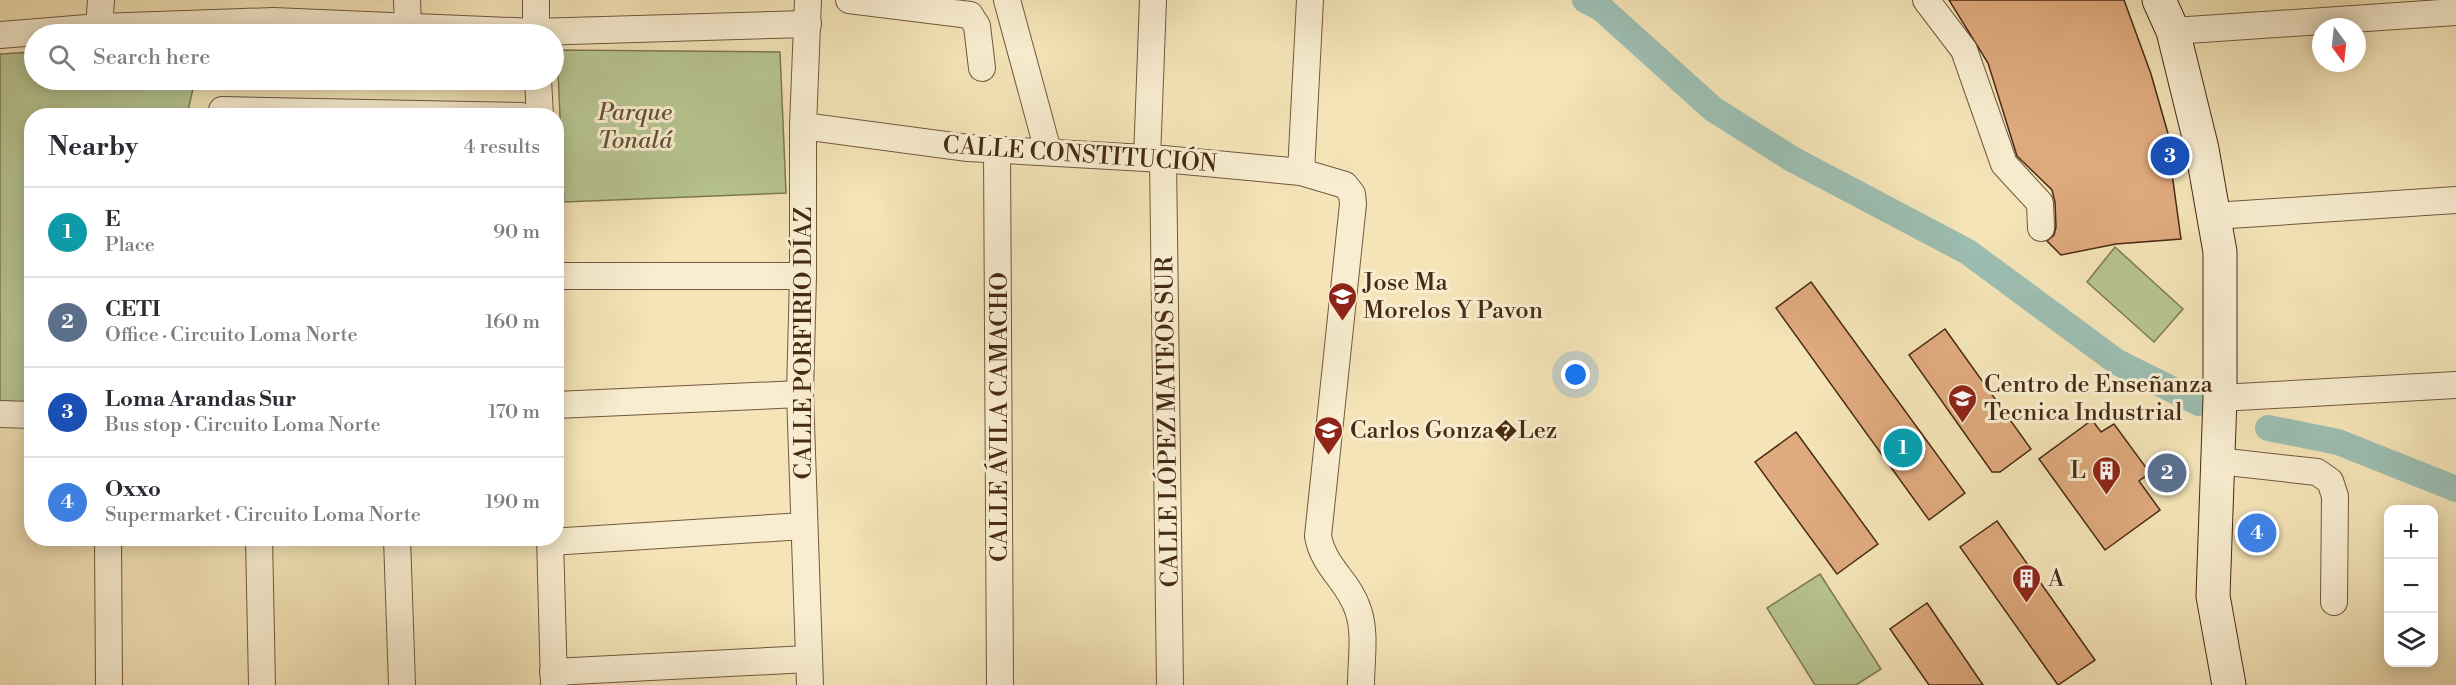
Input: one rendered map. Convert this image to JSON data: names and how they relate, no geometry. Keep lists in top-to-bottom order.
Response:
{
  "streets": {
    "street": [
      "CALLE CONSTITUCIÓN",
      "CALLE PORFIRIO DÍAZ",
      "CALLE ÁVILA CAMACHO",
      "CALLE LÓPEZ MATEOS SUR"
    ]
  },
  "crossings": [
    ["CALLE CONSTITUCIÓN", "CALLE PORFIRIO DÍAZ"],
    ["CALLE CONSTITUCIÓN", "CALLE ÁVILA CAMACHO"],
    ["CALLE CONSTITUCIÓN", "CALLE LÓPEZ MATEOS SUR"]
  ],
  "parks": ["Parque Tonalá"],
  "places": {
    "school or university": ["Jose Ma Morelos Y Pavon", "Centro de Enseñanza Tecnica Industrial", "Carlos Gonza�Lez"],
    "building": ["L", "A"]
  },
  "north": "bottom",
  "page": {
    "search": "Search here",
    "heading": ["Nearby", "4 results"],
    "pins": [
      "3",
      "1",
      "2",
      "4"
    ],
    "list": [
      {
        "mark": "1",
        "name": "E",
        "note": "Place",
        "value": "90 m"
      },
      {
        "mark": "2",
        "name": "CETI",
        "note": "Office · Circuito Loma Norte",
        "value": "160 m"
      },
      {
        "mark": "3",
        "name": "Loma Arandas Sur",
        "note": "Bus stop · Circuito Loma Norte",
        "value": "170 m"
      },
      {
        "mark": "4",
        "name": "Oxxo",
        "note": "Supermarket · Circuito Loma Norte",
        "value": "190 m"
      }
    ],
    "map_buttons": ["+", "−"]
  }
}
